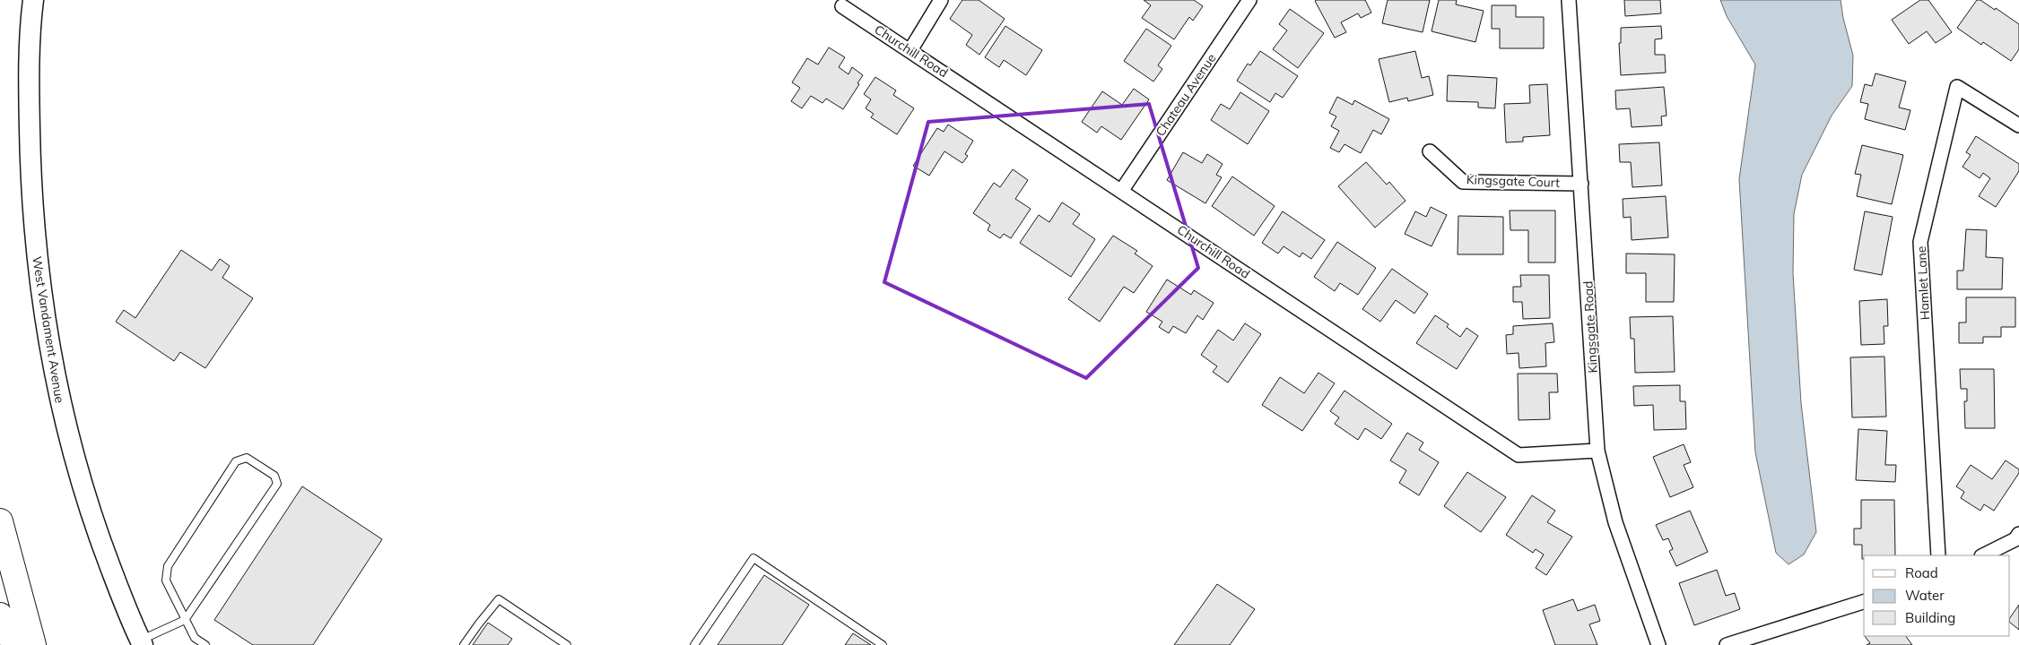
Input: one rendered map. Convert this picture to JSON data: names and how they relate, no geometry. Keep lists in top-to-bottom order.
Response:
{
  "streets": {
    "street": [
      "Churchill Road",
      "Chateau Avenue",
      "Kingsgate Court",
      "Hamlet Lane",
      "Kingsgate Road",
      "West Vandament Avenue"
    ]
  },
  "crossings": [
    ["Churchill Road", "Chateau Avenue"],
    ["Churchill Road", "Kingsgate Road"],
    ["Kingsgate Court", "Kingsgate Road"]
  ],
  "legend": ["Road", "Water", "Building"]
}
